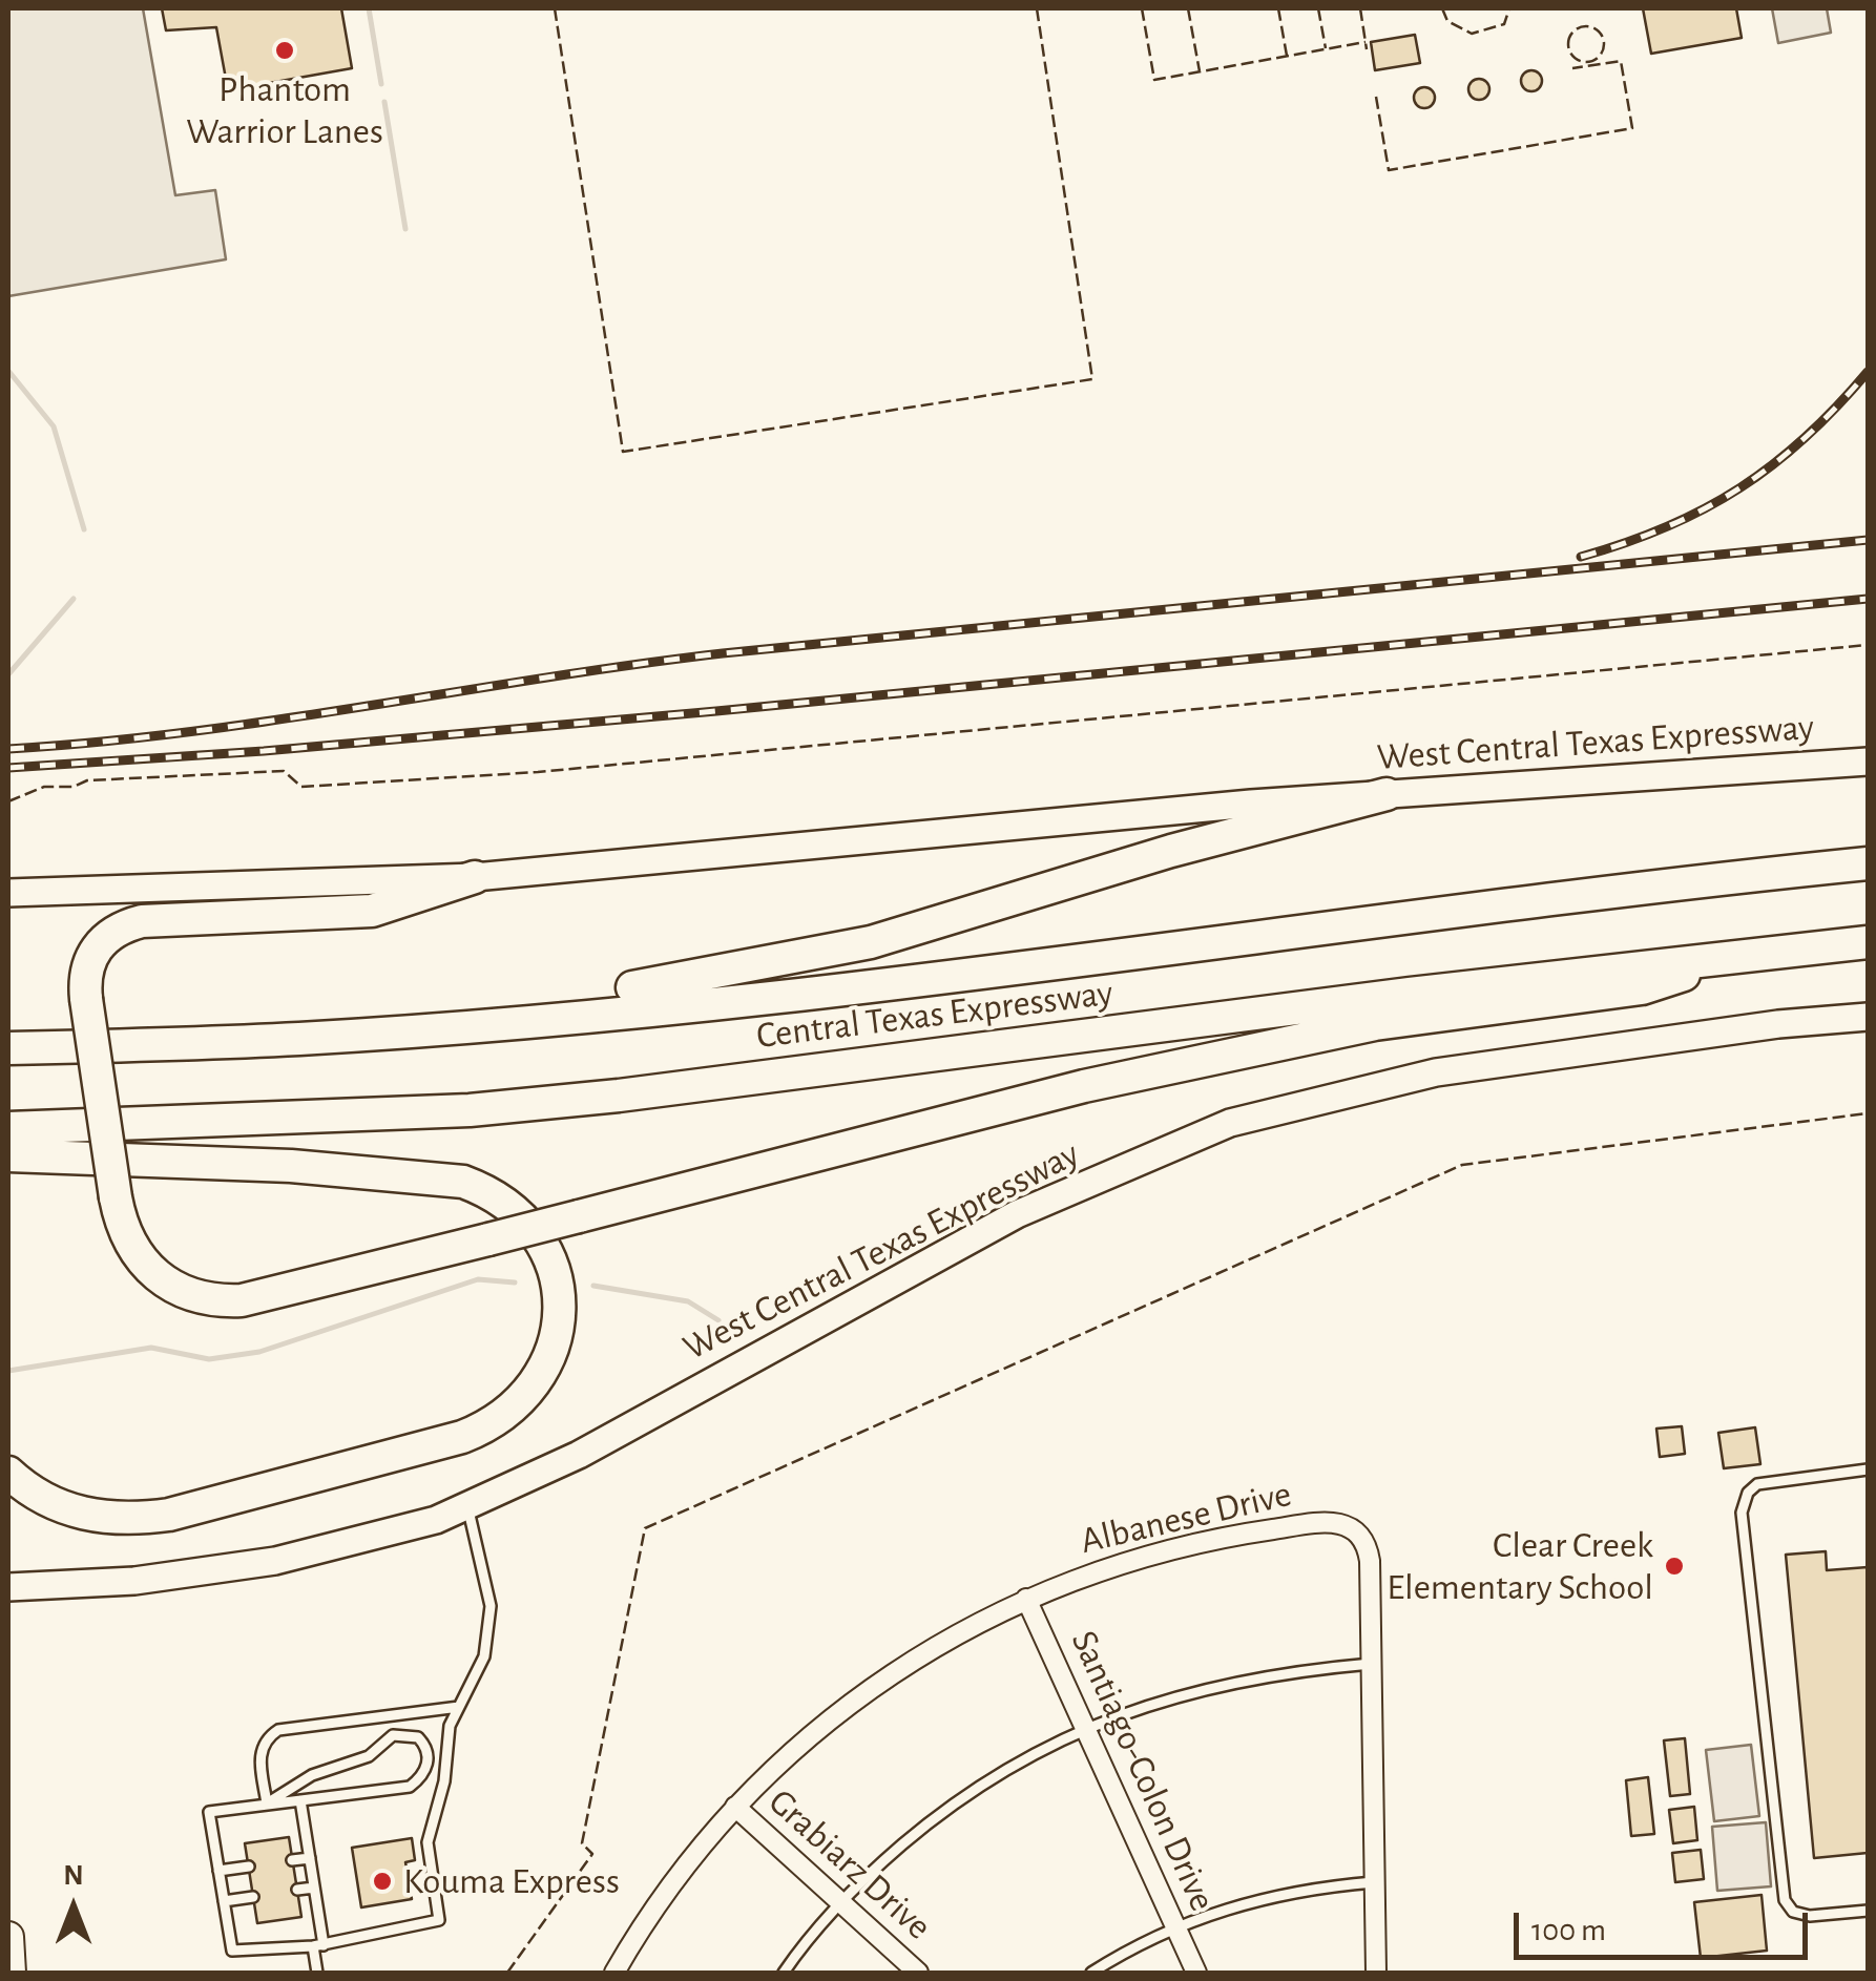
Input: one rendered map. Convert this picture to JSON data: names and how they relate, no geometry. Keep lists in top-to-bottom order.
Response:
{
  "streets": {
    "highway": ["Central Texas Expressway"],
    "main road": ["West Central Texas Expressway"],
    "street": ["Albanese Drive", "Santiago-Colon Drive", "Grabiarz Drive"]
  },
  "crossings": [
    ["Albanese Drive", "Santiago-Colon Drive"],
    ["Albanese Drive", "Grabiarz Drive"]
  ],
  "places": ["Phantom Warrior Lanes", "Clear Creek Elementary School", "Kouma Express"],
  "scale_bar": "100 m",
  "north": "top"
}
